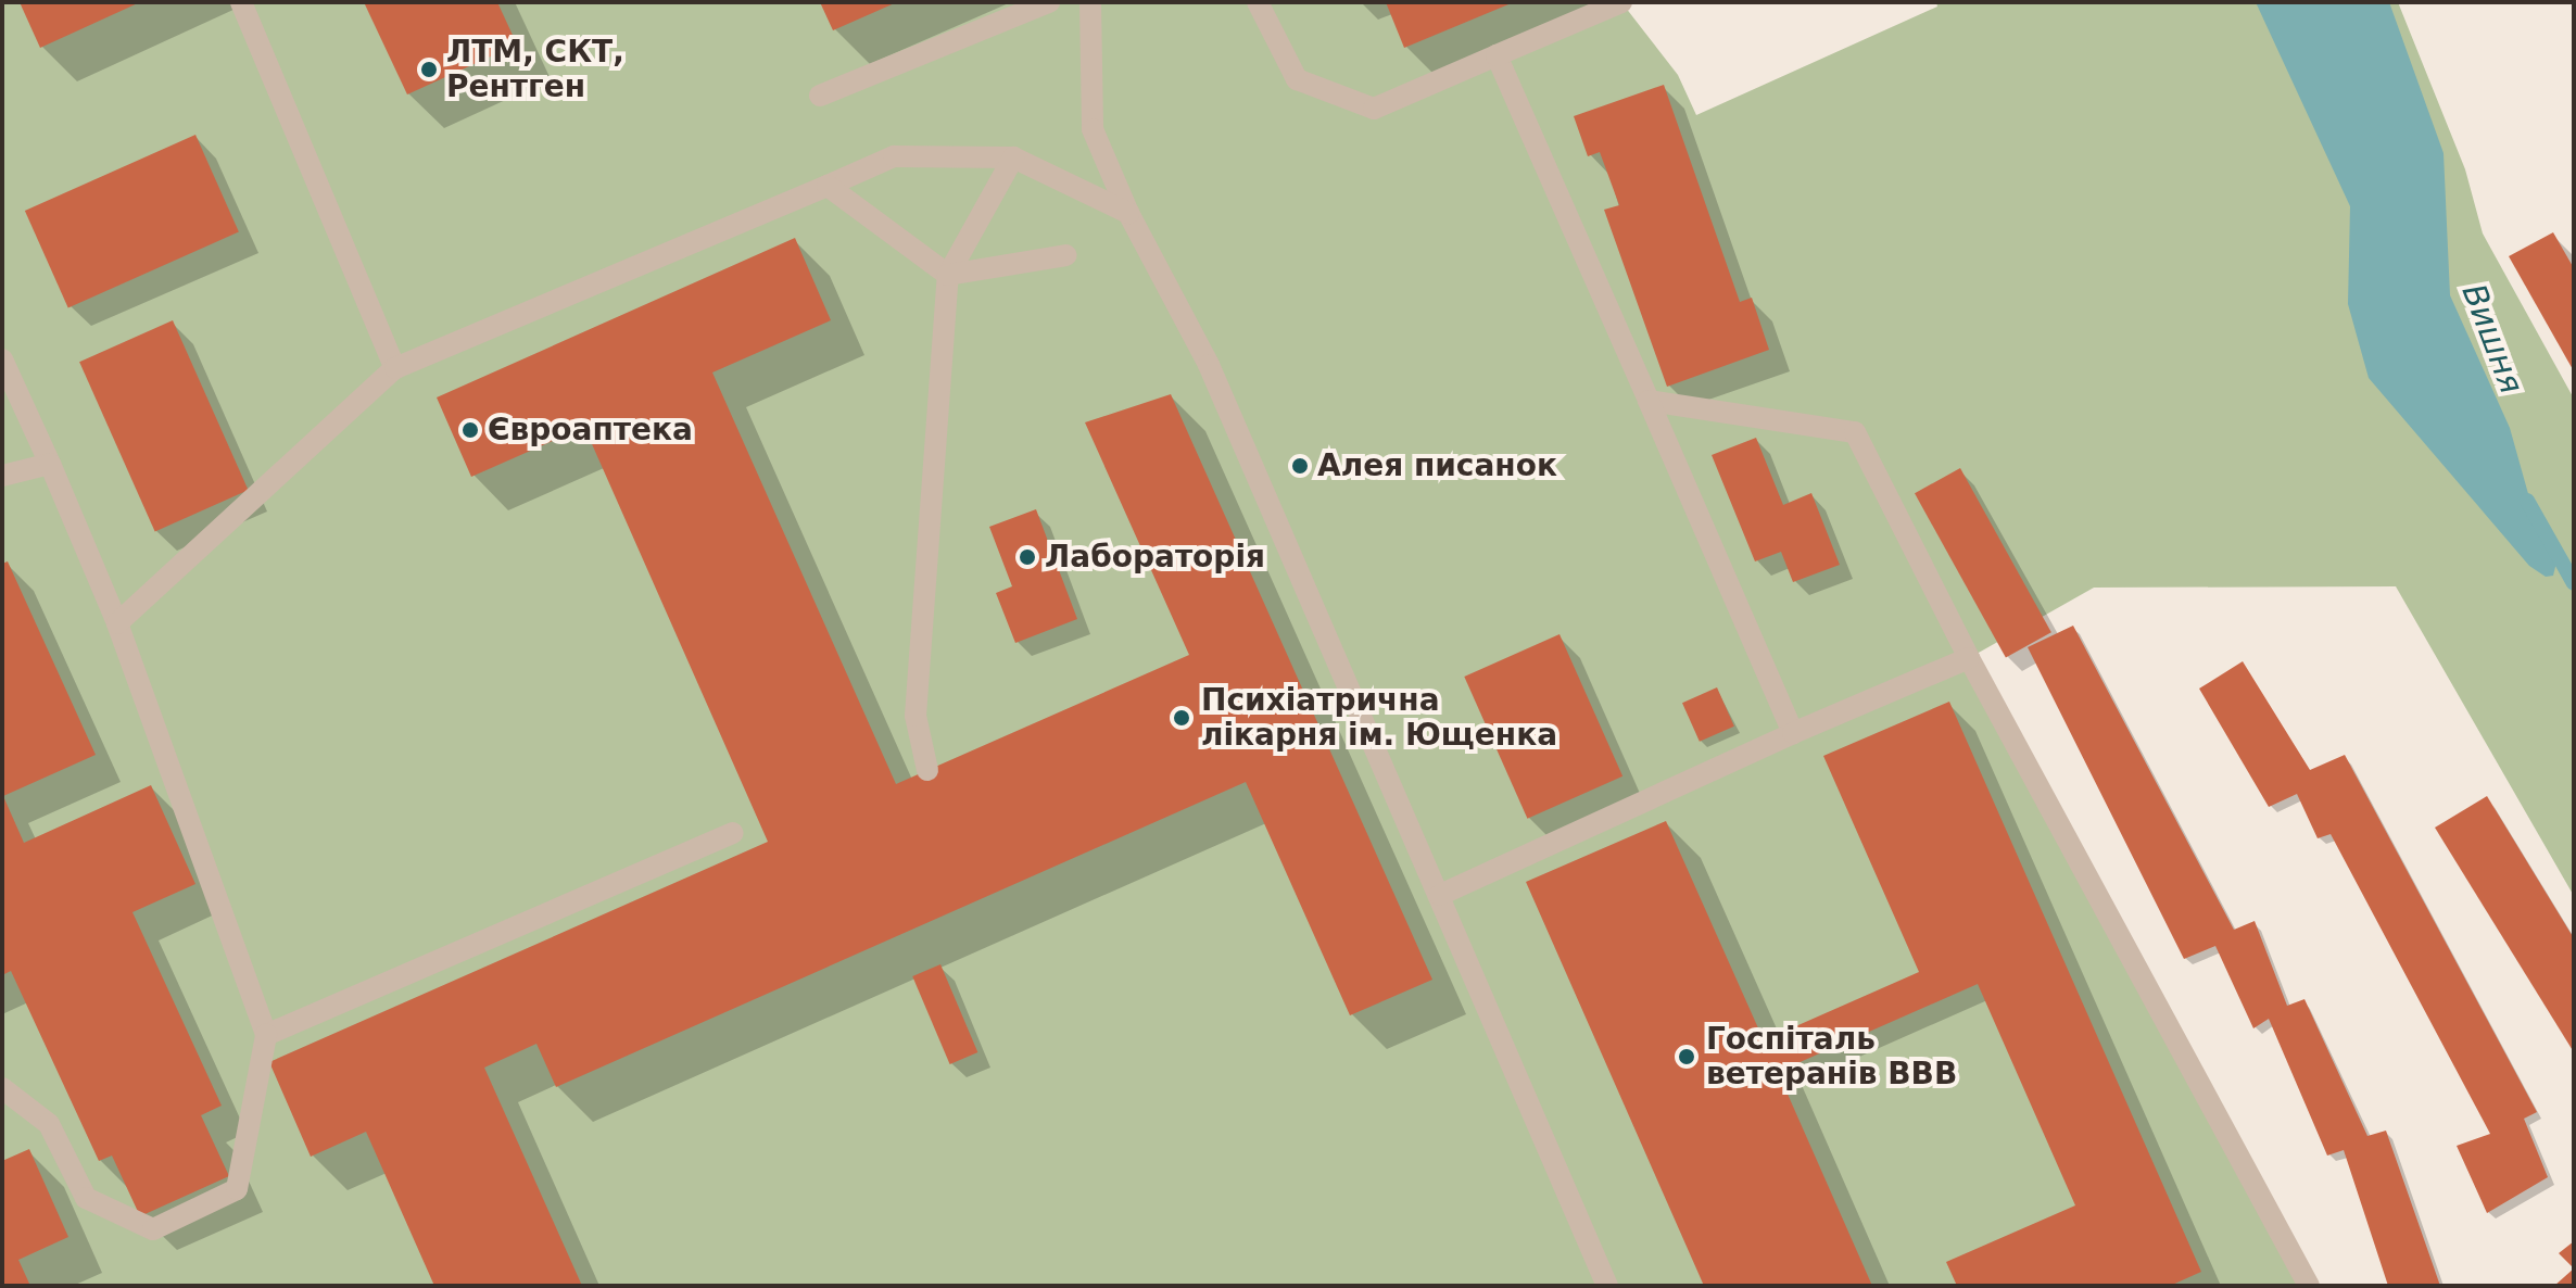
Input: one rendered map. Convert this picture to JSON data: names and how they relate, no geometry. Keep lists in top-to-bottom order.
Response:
{
  "water": ["Вишня"],
  "places": [
    "ЛТМ, СКТ, Рентген",
    "Євроаптека",
    "Алея писанок",
    "Лабораторія",
    "Психіатрична лікарня ім. Ющенка",
    "Госпіталь ветеранів ВВВ"
  ]
}
